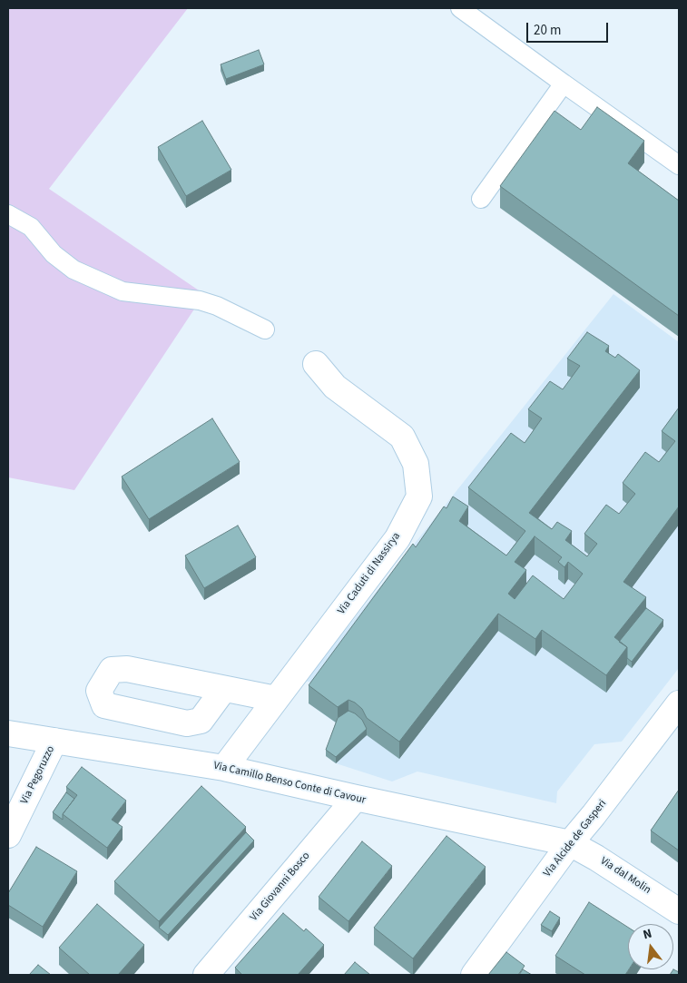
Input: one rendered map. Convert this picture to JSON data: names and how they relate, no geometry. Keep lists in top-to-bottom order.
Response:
{
  "streets": {
    "street": [
      "Via Caduti di Nassirya",
      "Via Pegoruzzo",
      "Via Camillo Benso Conte di Cavour",
      "Via Alcide de Gasperi",
      "Via dal Molin",
      "Via Giovanni Bosco"
    ]
  },
  "crossings": [
    ["Via Caduti di Nassirya", "Via Camillo Benso Conte di Cavour"],
    ["Via Pegoruzzo", "Via Camillo Benso Conte di Cavour"],
    ["Via Camillo Benso Conte di Cavour", "Via Alcide de Gasperi"],
    ["Via Camillo Benso Conte di Cavour", "Via dal Molin"],
    ["Via Camillo Benso Conte di Cavour", "Via Giovanni Bosco"],
    ["Via Alcide de Gasperi", "Via dal Molin"]
  ],
  "scale_bar": "20 m",
  "north": "top"
}
